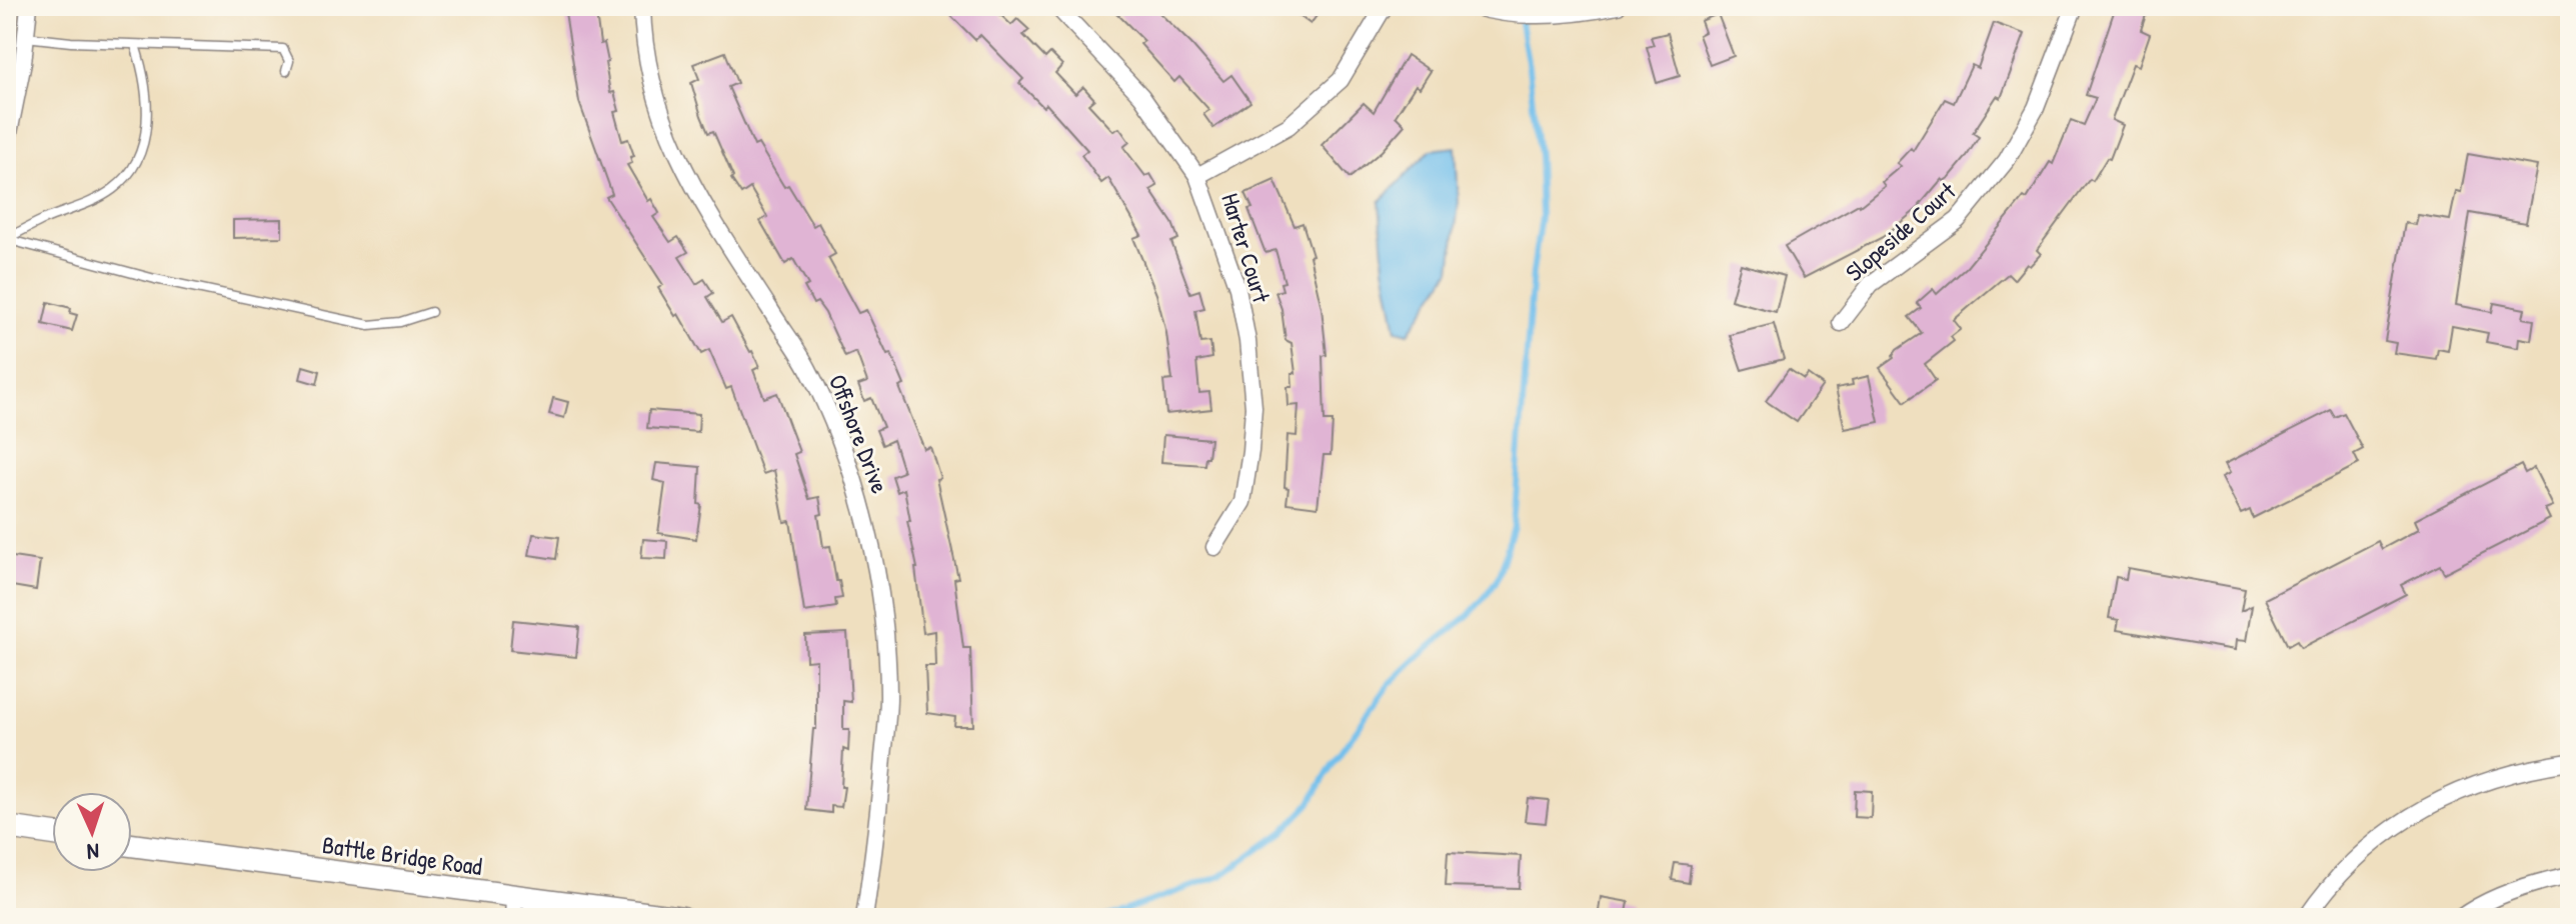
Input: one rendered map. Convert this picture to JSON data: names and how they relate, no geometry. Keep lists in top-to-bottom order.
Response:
{
  "streets": {
    "street": [
      "Slopeside Court",
      "Harter Court",
      "Offshore Drive",
      "Battle Bridge Road"
    ]
  },
  "north": "bottom"
}
